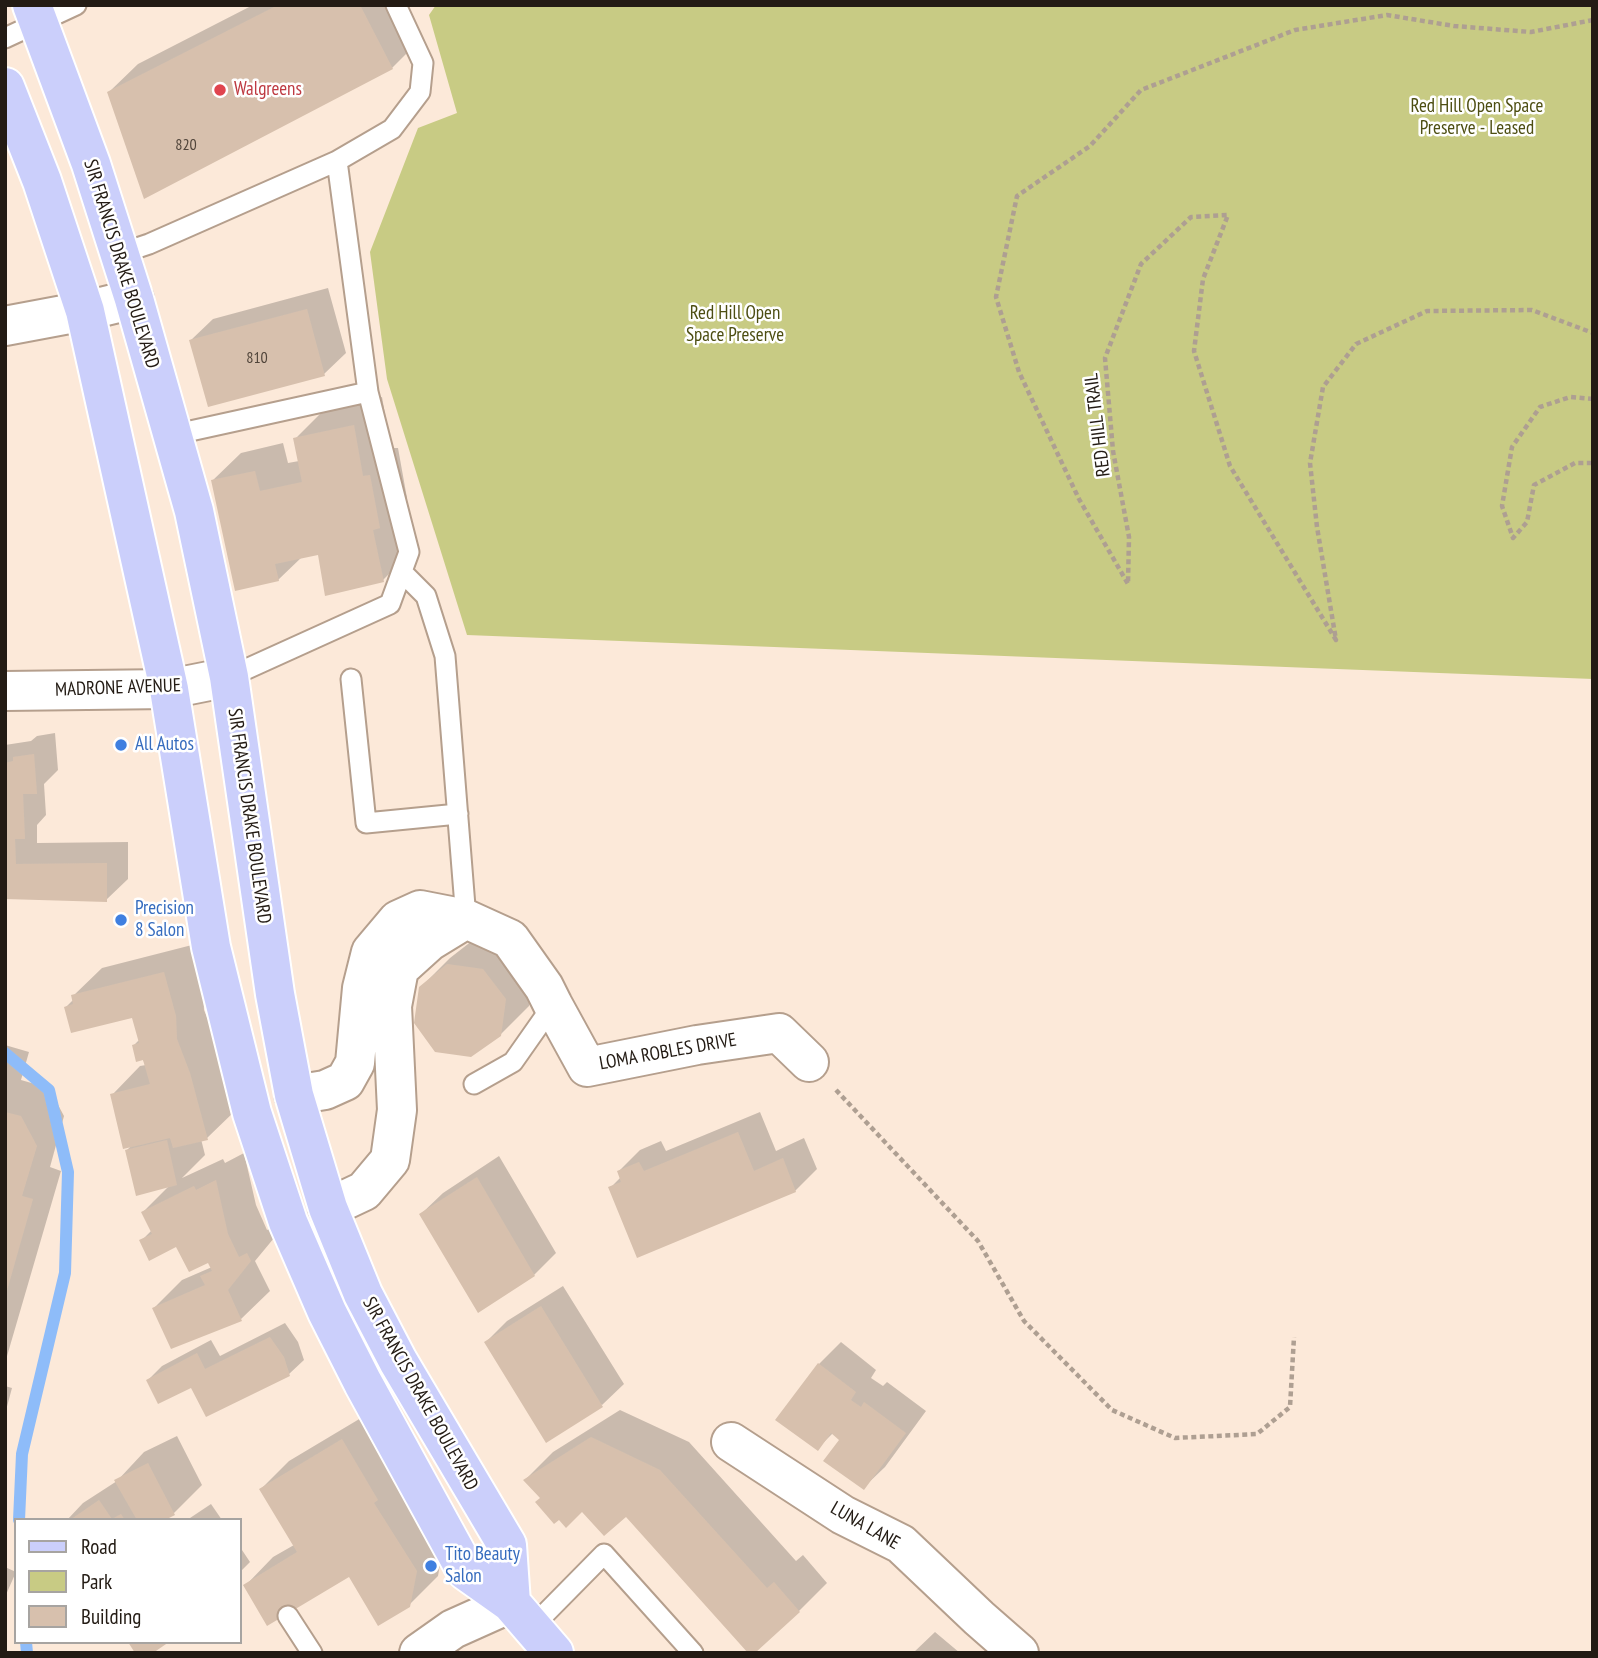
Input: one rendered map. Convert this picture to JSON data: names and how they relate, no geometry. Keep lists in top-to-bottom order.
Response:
{
  "streets": {
    "main road": ["SIR FRANCIS DRAKE BOULEVARD"],
    "street": ["MADRONE AVENUE", "LOMA ROBLES DRIVE", "LUNA LANE"],
    "path": ["RED HILL TRAIL"]
  },
  "crossings": [
    ["SIR FRANCIS DRAKE BOULEVARD", "MADRONE AVENUE"],
    ["SIR FRANCIS DRAKE BOULEVARD", "LOMA ROBLES DRIVE"]
  ],
  "parks": ["Red Hill Open Space Preserve - Leased", "Red Hill Open Space Preserve"],
  "places": [
    "Walgreens",
    "All Autos",
    "Precision 8 Salon",
    "Tito Beauty Salon"
  ],
  "house_numbers": ["820", "810"],
  "legend": ["Road", "Park", "Building"]
}
